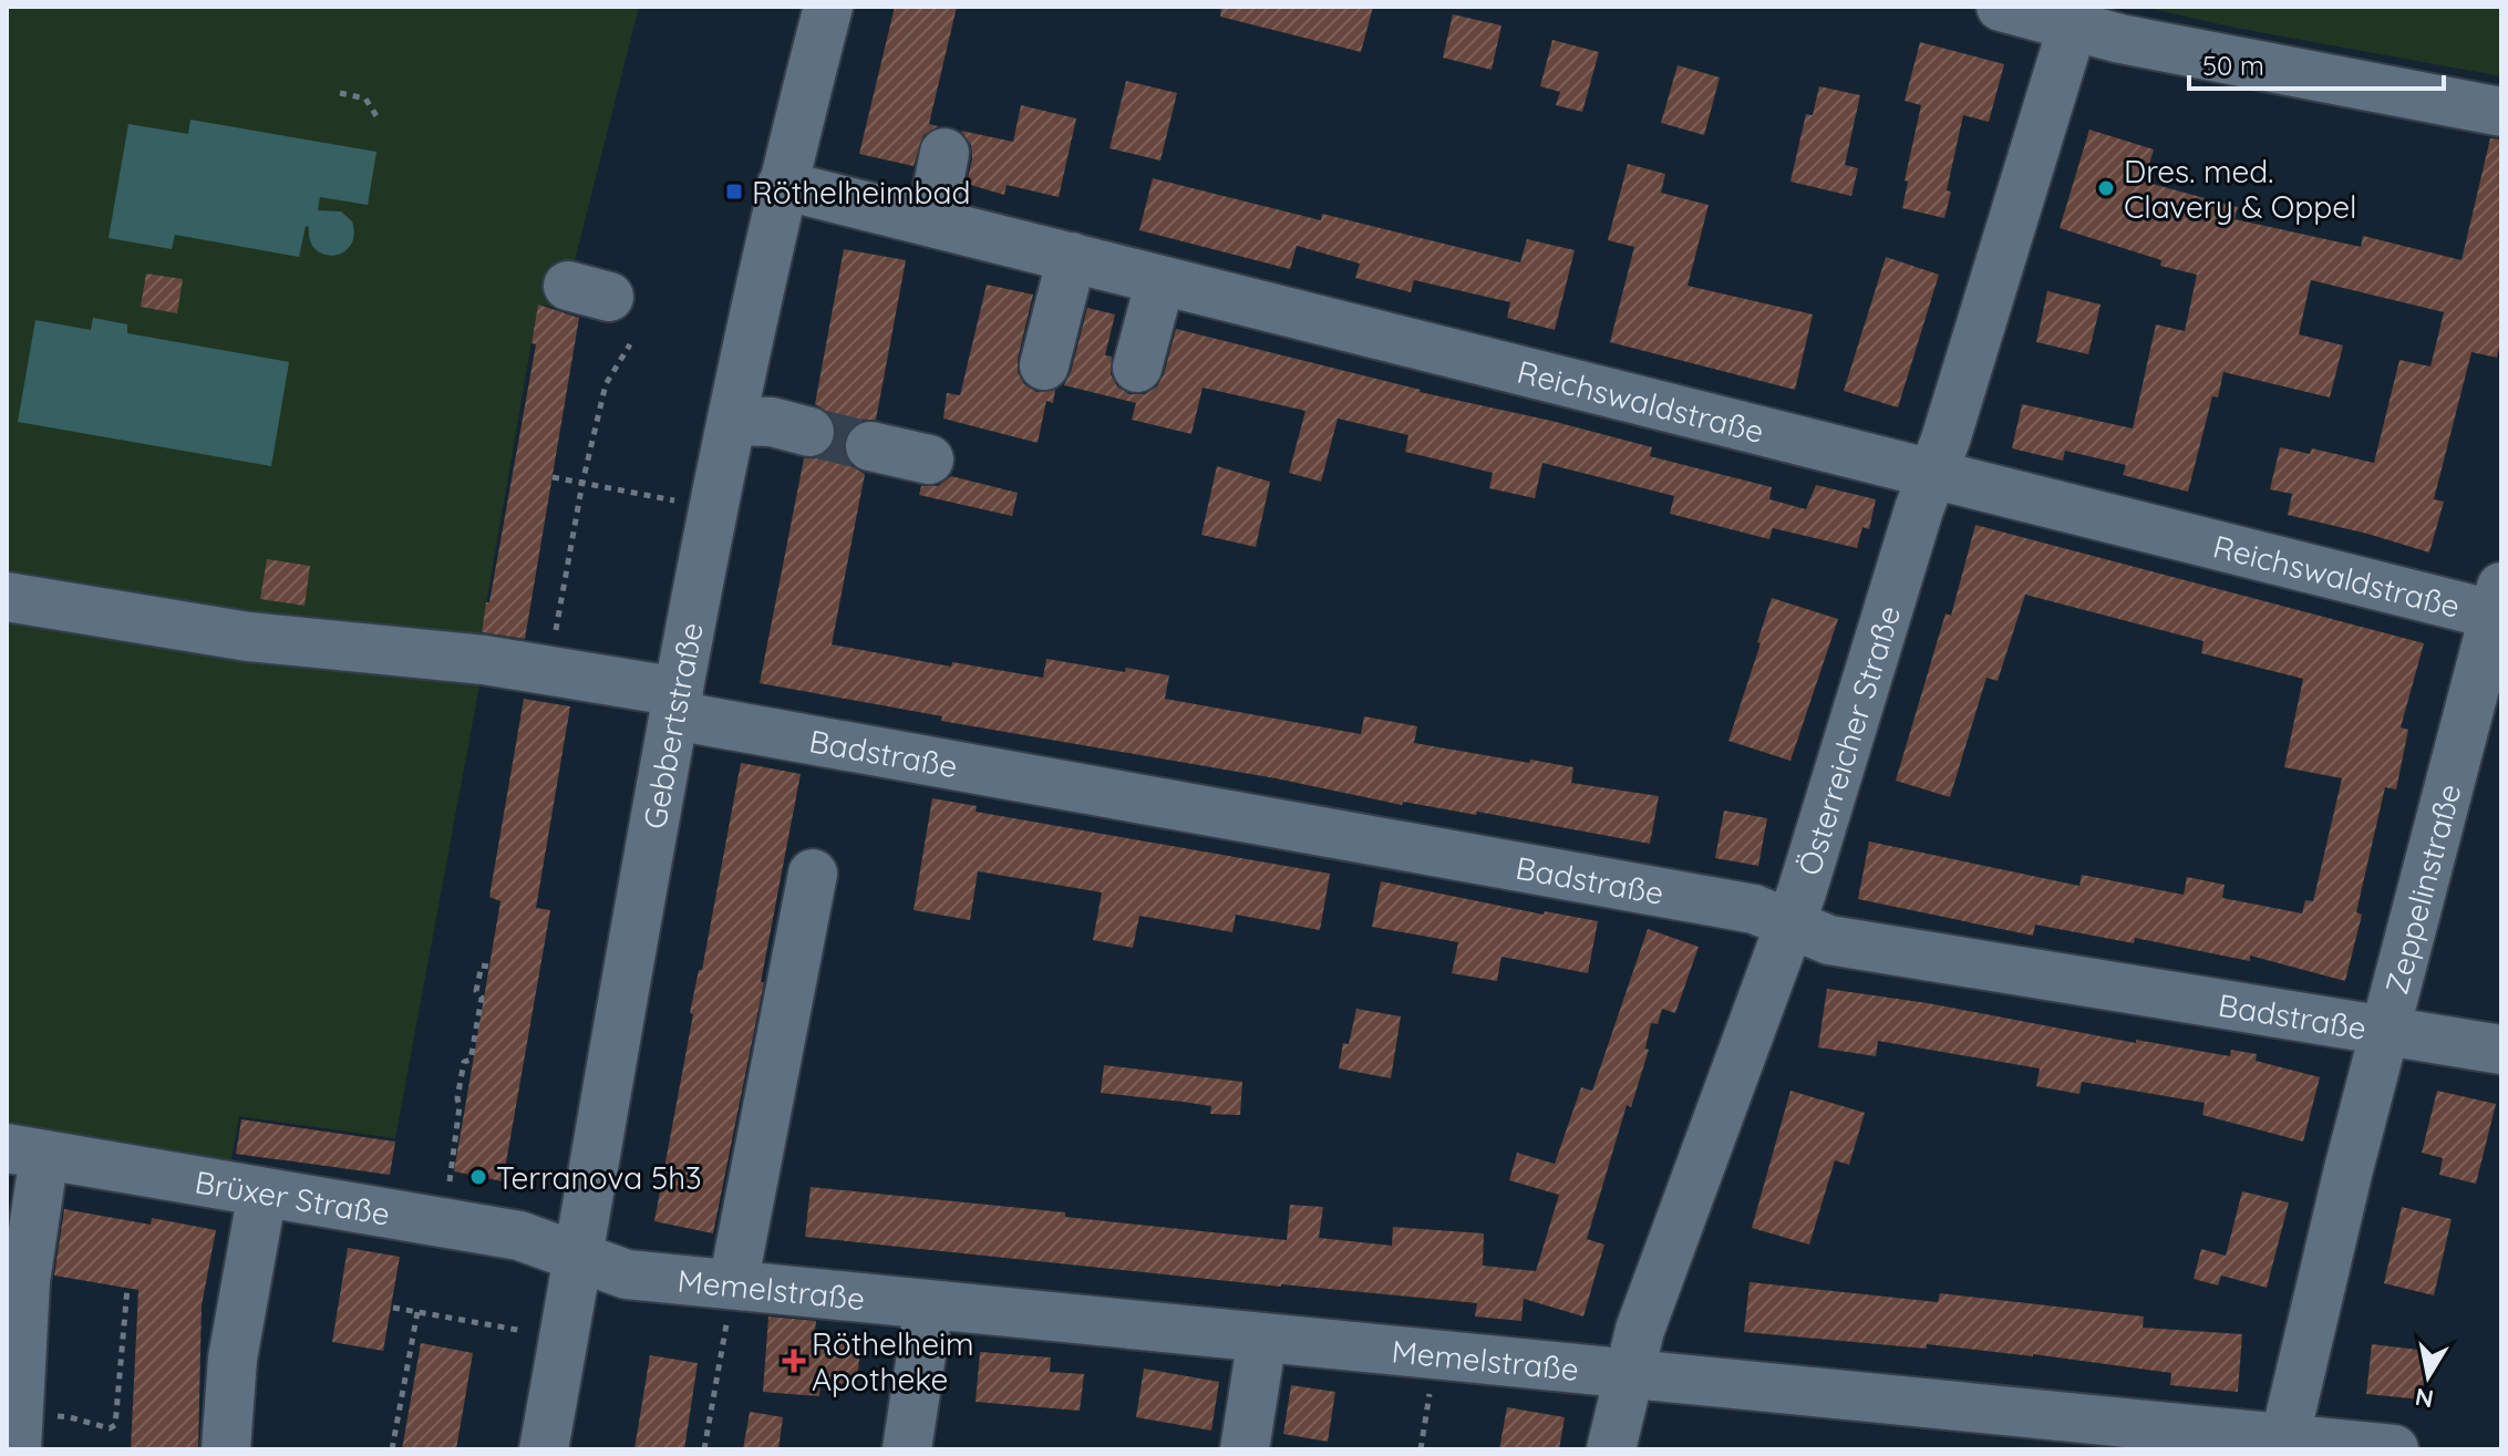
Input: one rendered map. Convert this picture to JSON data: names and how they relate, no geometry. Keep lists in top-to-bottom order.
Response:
{
  "streets": {
    "street": [
      "Reichswaldstraße",
      "Gebbertstraße",
      "Österreicher Straße",
      "Badstraße",
      "Zeppelinstraße",
      "Brüxer Straße",
      "Memelstraße"
    ]
  },
  "crossings": [
    ["Reichswaldstraße", "Gebbertstraße"],
    ["Reichswaldstraße", "Österreicher Straße"],
    ["Reichswaldstraße", "Zeppelinstraße"],
    ["Gebbertstraße", "Badstraße"],
    ["Gebbertstraße", "Brüxer Straße"],
    ["Gebbertstraße", "Memelstraße"],
    ["Österreicher Straße", "Badstraße"],
    ["Österreicher Straße", "Memelstraße"],
    ["Badstraße", "Zeppelinstraße"],
    ["Zeppelinstraße", "Memelstraße"],
    ["Brüxer Straße", "Memelstraße"]
  ],
  "places": {
    "other": ["Dres. med. Clavery & Oppel", "Terranova 5h3"],
    "transit": ["Röthelheimbad"],
    "health": ["Röthelheim Apotheke"]
  },
  "scale_bar": "50 m",
  "north": "bottom"
}
